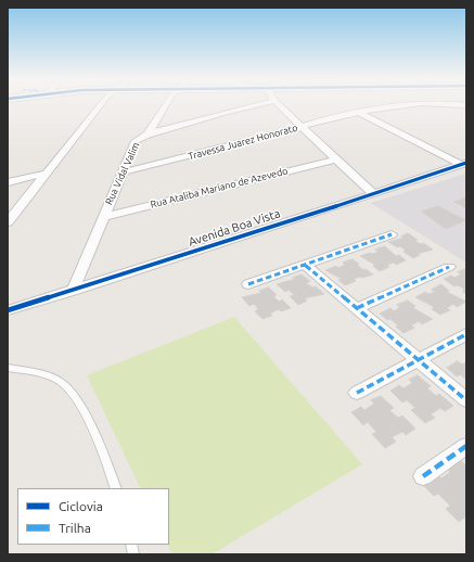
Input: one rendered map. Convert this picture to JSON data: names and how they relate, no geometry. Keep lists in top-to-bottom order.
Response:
{
  "streets": {
    "street": [
      "Travessa Juarez Honorato",
      "Rua Vidal Valim",
      "Rua Ataliba Mariano de Azevedo",
      "Avenida Boa Vista"
    ]
  },
  "crossings": [
    ["Travessa Juarez Honorato", "Rua Vidal Valim"],
    ["Rua Vidal Valim", "Rua Ataliba Mariano de Azevedo"],
    ["Rua Vidal Valim", "Avenida Boa Vista"]
  ],
  "legend": ["Ciclovia", "Trilha"]
}
